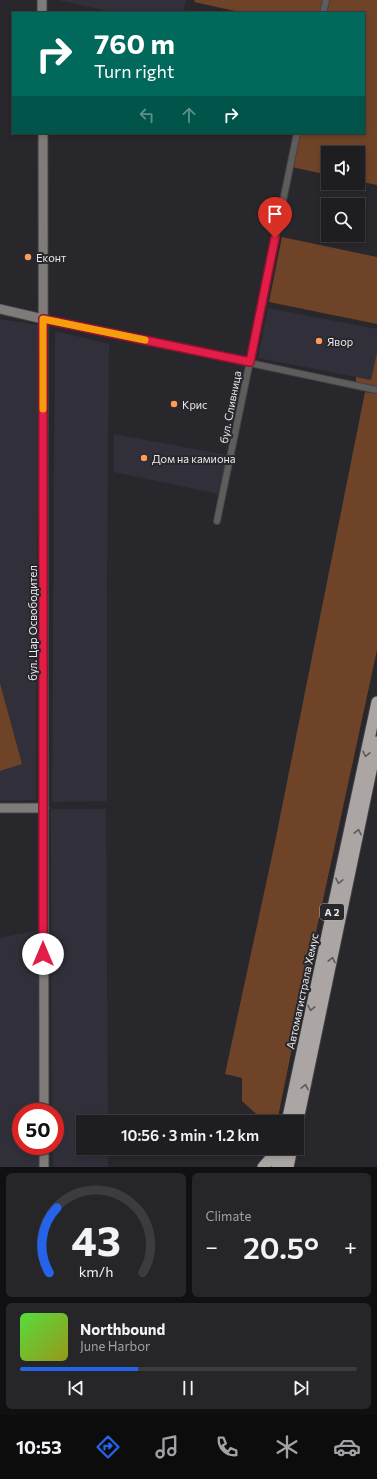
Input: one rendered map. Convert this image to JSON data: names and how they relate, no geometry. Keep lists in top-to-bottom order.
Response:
{
  "streets": {
    "highway": ["A 2", "Автомагистрала Хемус"],
    "main road": ["бул. Цар Освободител"],
    "street": ["бул. Сливница"]
  },
  "places": [
    "Еконт",
    "Явор",
    "Крис",
    "Дом на камиона"
  ],
  "page": {
    "turn": ["760 m", "Turn right"],
    "limit": "50",
    "trip": "10:56 · 3 min · 1.2 km",
    "tile": "Climate",
    "heat": ["−", "20.5°", "+"],
    "song": ["Northbound", "June Harbor"],
    "tabs": "10:53",
    "gauge": ["43", "km/h"]
  }
}
